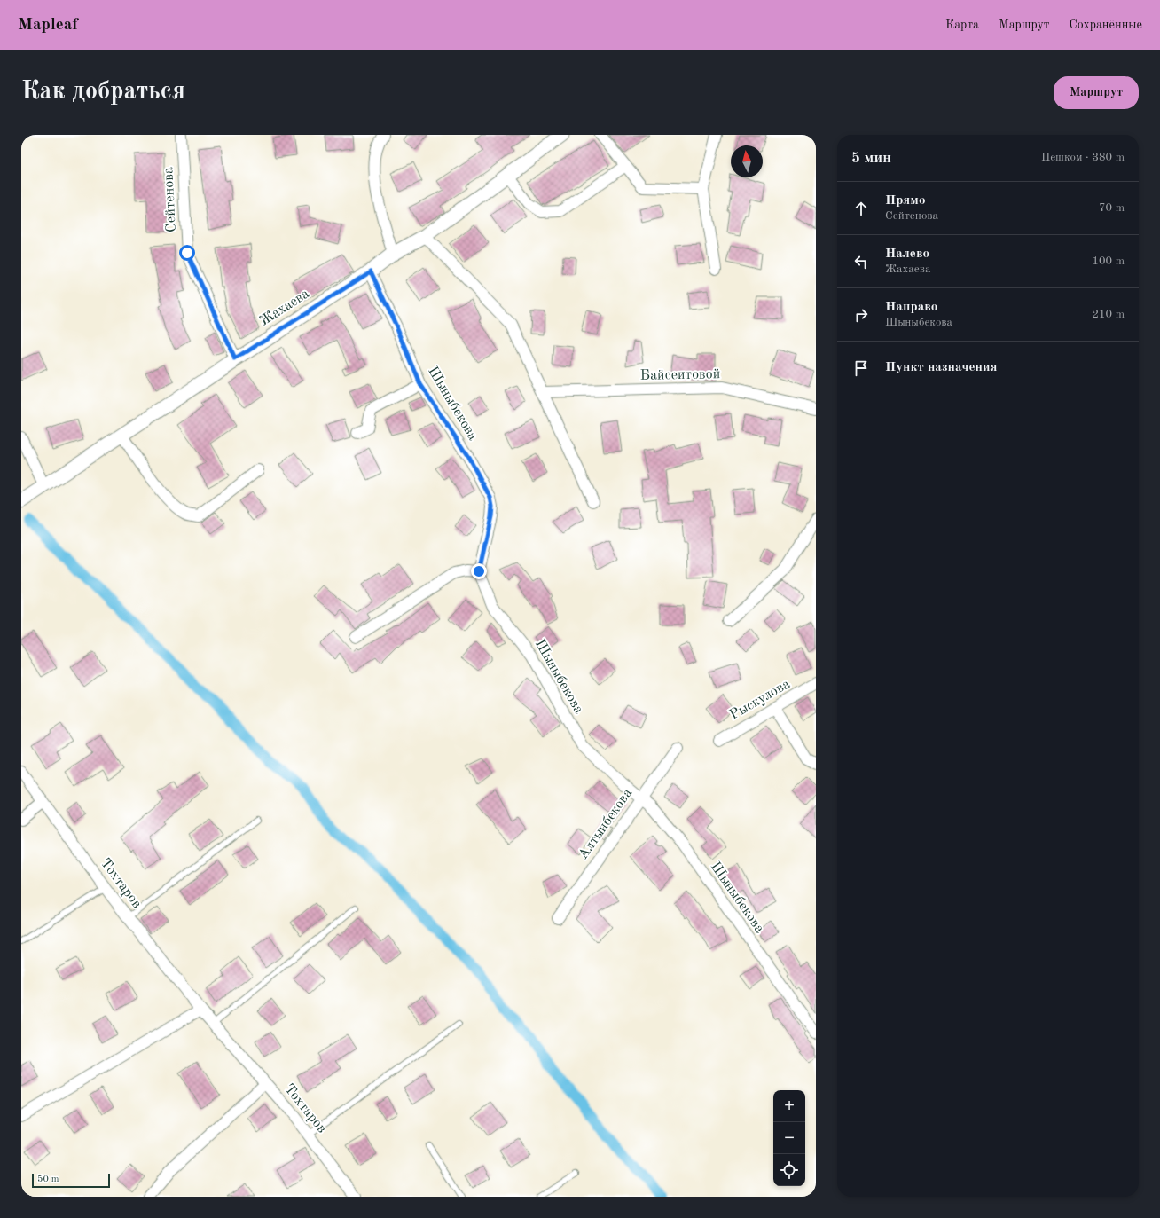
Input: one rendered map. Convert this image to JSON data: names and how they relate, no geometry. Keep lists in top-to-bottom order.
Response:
{
  "streets": {
    "street": [
      "Сейтенова",
      "Жахаева",
      "Байсеитовой",
      "Шыныбекова",
      "Рыскулова",
      "Алтынбекова",
      "Тохтаров"
    ]
  },
  "crossings": [
    ["Сейтенова", "Жахаева"],
    ["Жахаева", "Шыныбекова"],
    ["Шыныбекова", "Алтынбекова"]
  ],
  "scale_bar": "50 m",
  "north": "top",
  "page": {
    "header": "Mapleaf",
    "nav": ["Карта", "Маршрут", "Сохранённые"],
    "buttons": "Маршрут",
    "title": "Как добраться",
    "heading": ["5 мин", "Пешком · 380 m"],
    "list": [
      ["Прямо", "Сейтенова", "70 m"],
      ["Налево", "Жахаева", "100 m"],
      ["Направо", "Шыныбекова", "210 m"],
      "Пункт назначения"
    ],
    "map_buttons": ["+", "−"],
    "scale": "50 m"
  }
}
